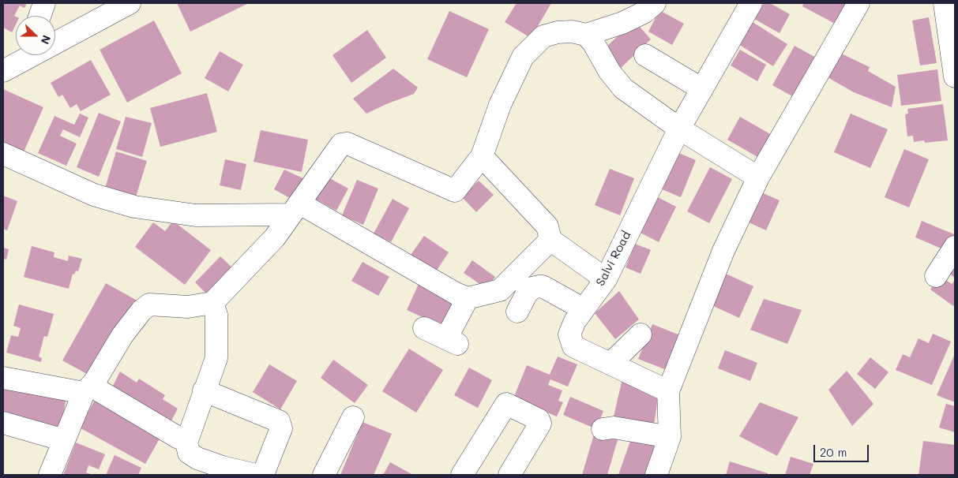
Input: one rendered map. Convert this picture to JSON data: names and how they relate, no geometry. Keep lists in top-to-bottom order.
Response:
{
  "streets": {
    "street": ["Salvi Road"]
  },
  "scale_bar": "20 m",
  "north": "right"
}
